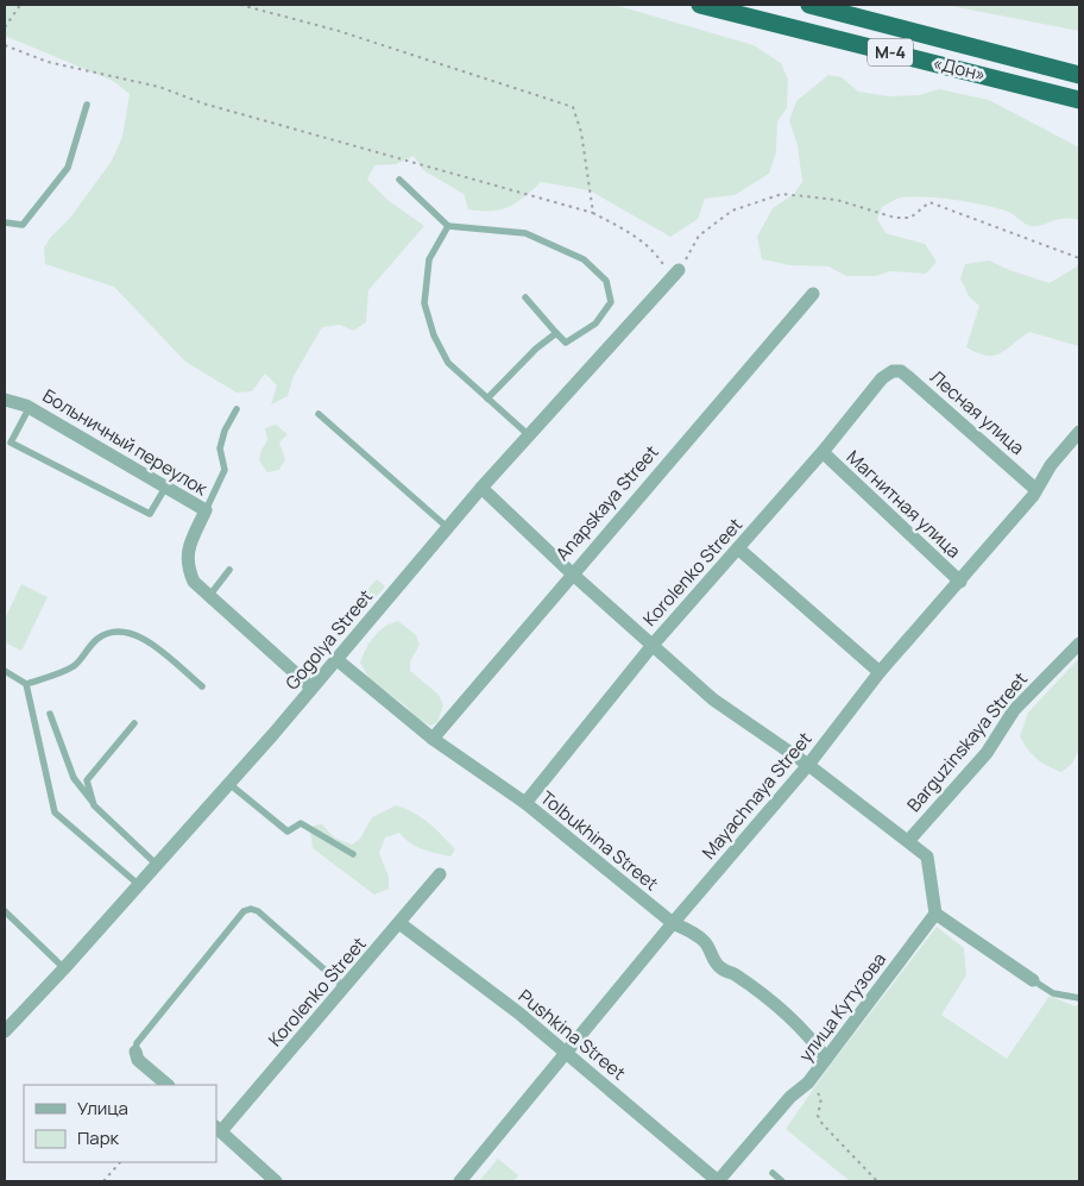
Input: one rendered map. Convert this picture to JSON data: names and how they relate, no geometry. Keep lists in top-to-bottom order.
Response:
{
  "streets": {
    "highway": ["М-4", "«Дон»"],
    "street": [
      "Лесная улица",
      "Больничный переулок",
      "Anapskaya Street",
      "Магнитная улица",
      "Korolenko Street",
      "Gogolya Street",
      "Barguzinskaya Street",
      "Mayachnaya Street",
      "Tolbukhina Street",
      "улица Кутузова",
      "Pushkina Street"
    ]
  },
  "crossings": [
    ["Лесная улица", "Korolenko Street"],
    ["Лесная улица", "Mayachnaya Street"],
    ["Больничный переулок", "Gogolya Street"],
    ["Anapskaya Street", "Tolbukhina Street"],
    ["Магнитная улица", "Korolenko Street"],
    ["Магнитная улица", "Mayachnaya Street"],
    ["Korolenko Street", "Tolbukhina Street"],
    ["Korolenko Street", "Pushkina Street"],
    ["Gogolya Street", "Tolbukhina Street"],
    ["Mayachnaya Street", "Tolbukhina Street"],
    ["Mayachnaya Street", "Pushkina Street"],
    ["Tolbukhina Street", "улица Кутузова"],
    ["улица Кутузова", "Pushkina Street"]
  ],
  "legend": ["Улица", "Парк"]
}
